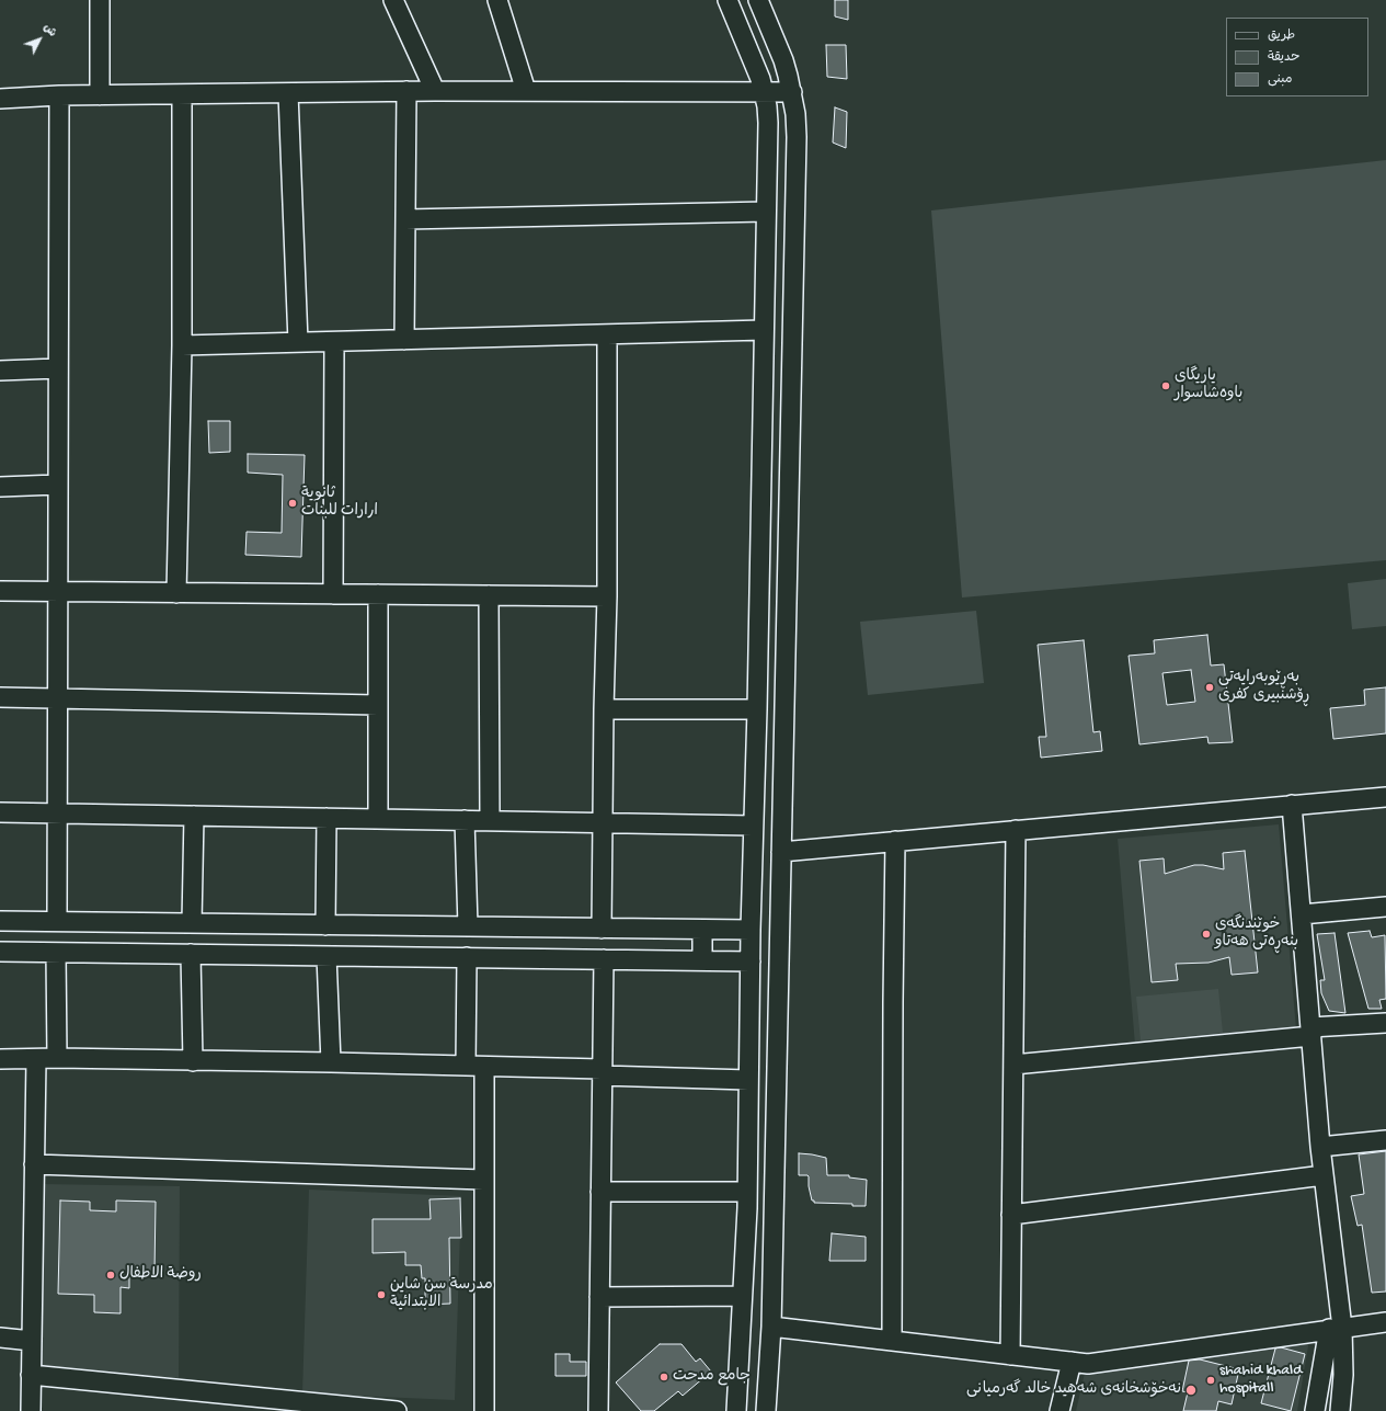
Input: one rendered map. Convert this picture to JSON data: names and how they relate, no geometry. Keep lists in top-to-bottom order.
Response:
{
  "places": [
    "یاریگای باوەشاسوار",
    "ثانوية ارارات للبنات",
    "بەڕێوبەرایەتی ڕۆشنبیری کفری",
    "خوێندنگەی بنەڕەتی هەتاو",
    "روضة الاطفال",
    "مدرسة سن شاين الابتدائية",
    "جامع مدحت",
    "shahid khald hospitall",
    "نەخۆشخانەی شەهید خالد گەرمیانی"
  ],
  "legend": ["طريق", "حديقة", "مبنى"],
  "north": "top right"
}
